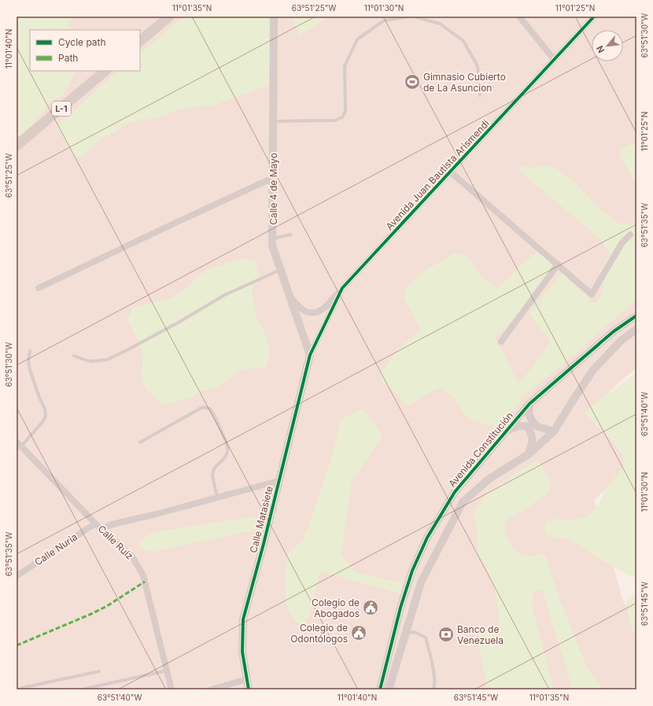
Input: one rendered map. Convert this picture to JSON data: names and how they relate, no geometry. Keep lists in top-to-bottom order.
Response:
{
  "streets": {
    "main road": ["L-1"],
    "street": [
      "Avenida Juan Bautista Arismendi",
      "Calle 4 de Mayo",
      "Avenida Constitución",
      "Calle Matasiete",
      "Calle Ruíz",
      "Calle Nuria"
    ]
  },
  "crossings": [
    ["Avenida Juan Bautista Arismendi", "Calle 4 de Mayo"],
    ["Avenida Juan Bautista Arismendi", "Calle Matasiete"],
    ["Calle 4 de Mayo", "Calle Matasiete"],
    ["Calle Ruíz", "Calle Nuria"]
  ],
  "places": {
    "sports": ["Gimnasio Cubierto de La Asuncion"],
    "public building": ["Colegio de Abogados", "Colegio de Odontólogos"],
    "bank": ["Banco de Venezuela"]
  },
  "legend": ["Cycle path", "Path"],
  "north": "bottom left",
  "coordinates": [
    "11°01'35\"N",
    "63°51'25\"W",
    "11°01'30\"N",
    "11°01'25\"N",
    "63°51'30\"W",
    "11°01'40\"N",
    "63°51'35\"W",
    "63°51'40\"W",
    "63°51'45\"W"
  ]
}
